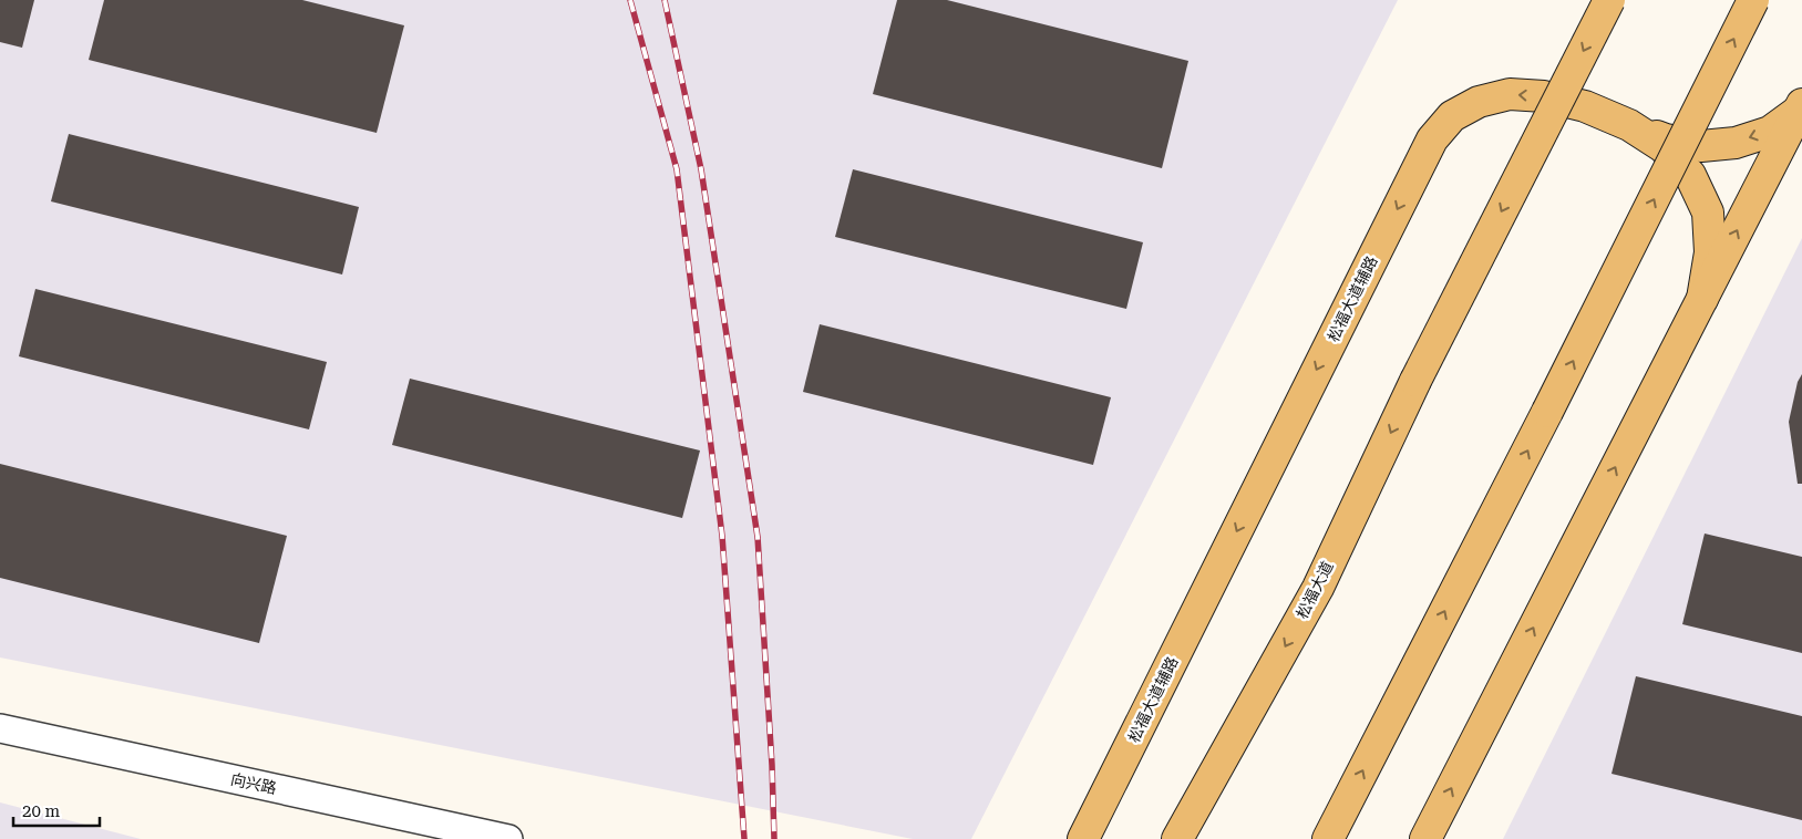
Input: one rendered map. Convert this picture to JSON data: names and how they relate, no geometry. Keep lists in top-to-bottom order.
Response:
{
  "streets": {
    "main road": ["松福大道辅路", "松福大道"],
    "street": ["向兴路"]
  },
  "scale_bar": "20 m"
}
